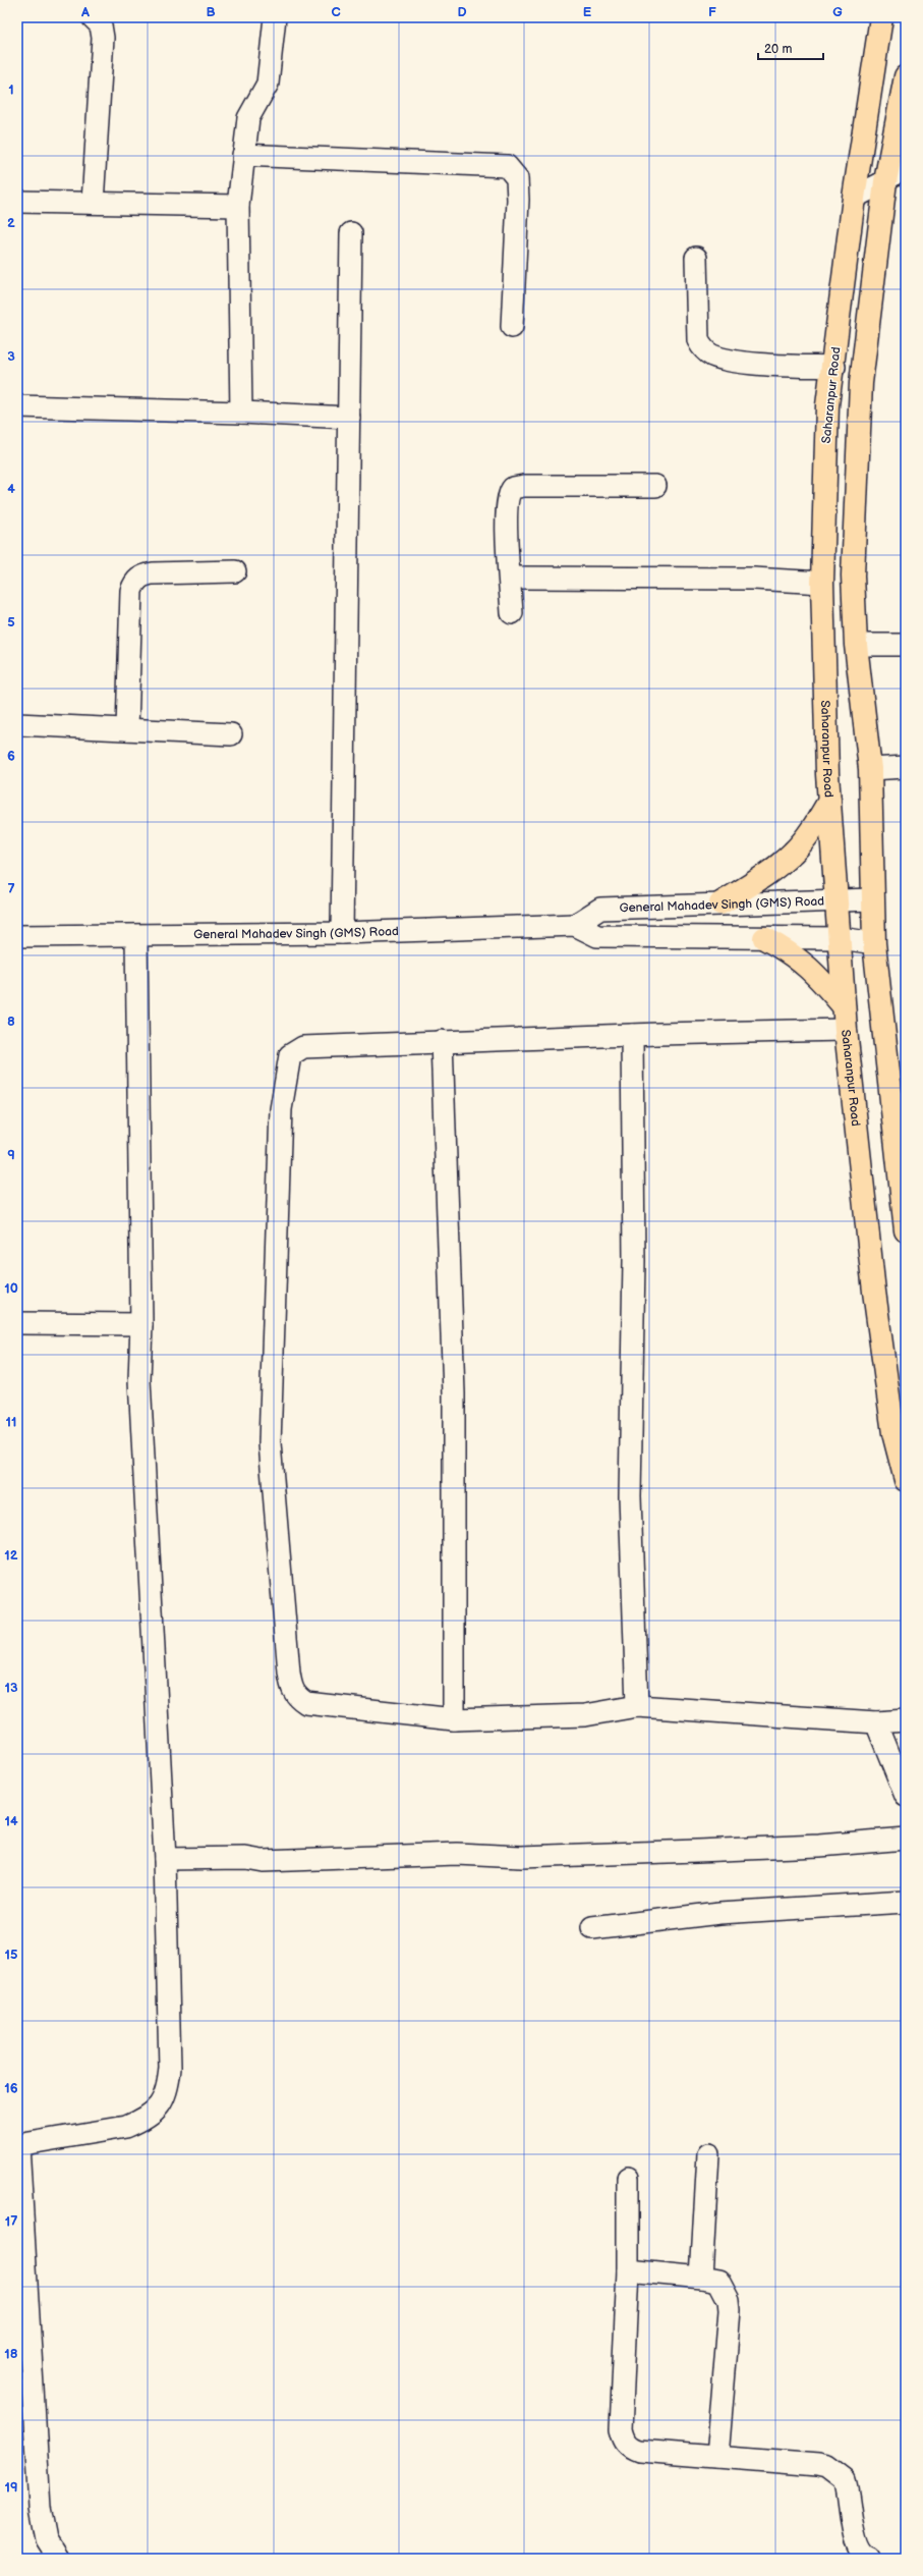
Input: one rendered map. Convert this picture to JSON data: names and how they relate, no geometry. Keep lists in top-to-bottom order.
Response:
{
  "streets": {
    "main road": ["Saharanpur Road"],
    "street": ["General Mahadev Singh (GMS) Road"]
  },
  "crossings": [
    ["Saharanpur Road", "General Mahadev Singh (GMS) Road"]
  ],
  "scale_bar": "20 m",
  "grid": {
    "columns": [
      "A",
      "B",
      "C",
      "D",
      "E",
      "F",
      "G"
    ],
    "rows": [
      "1",
      "2",
      "3",
      "4",
      "5",
      "6",
      "7",
      "8",
      "9",
      "10",
      "11",
      "12",
      "13",
      "14",
      "15",
      "16",
      "17",
      "18",
      "19"
    ]
  }
}
